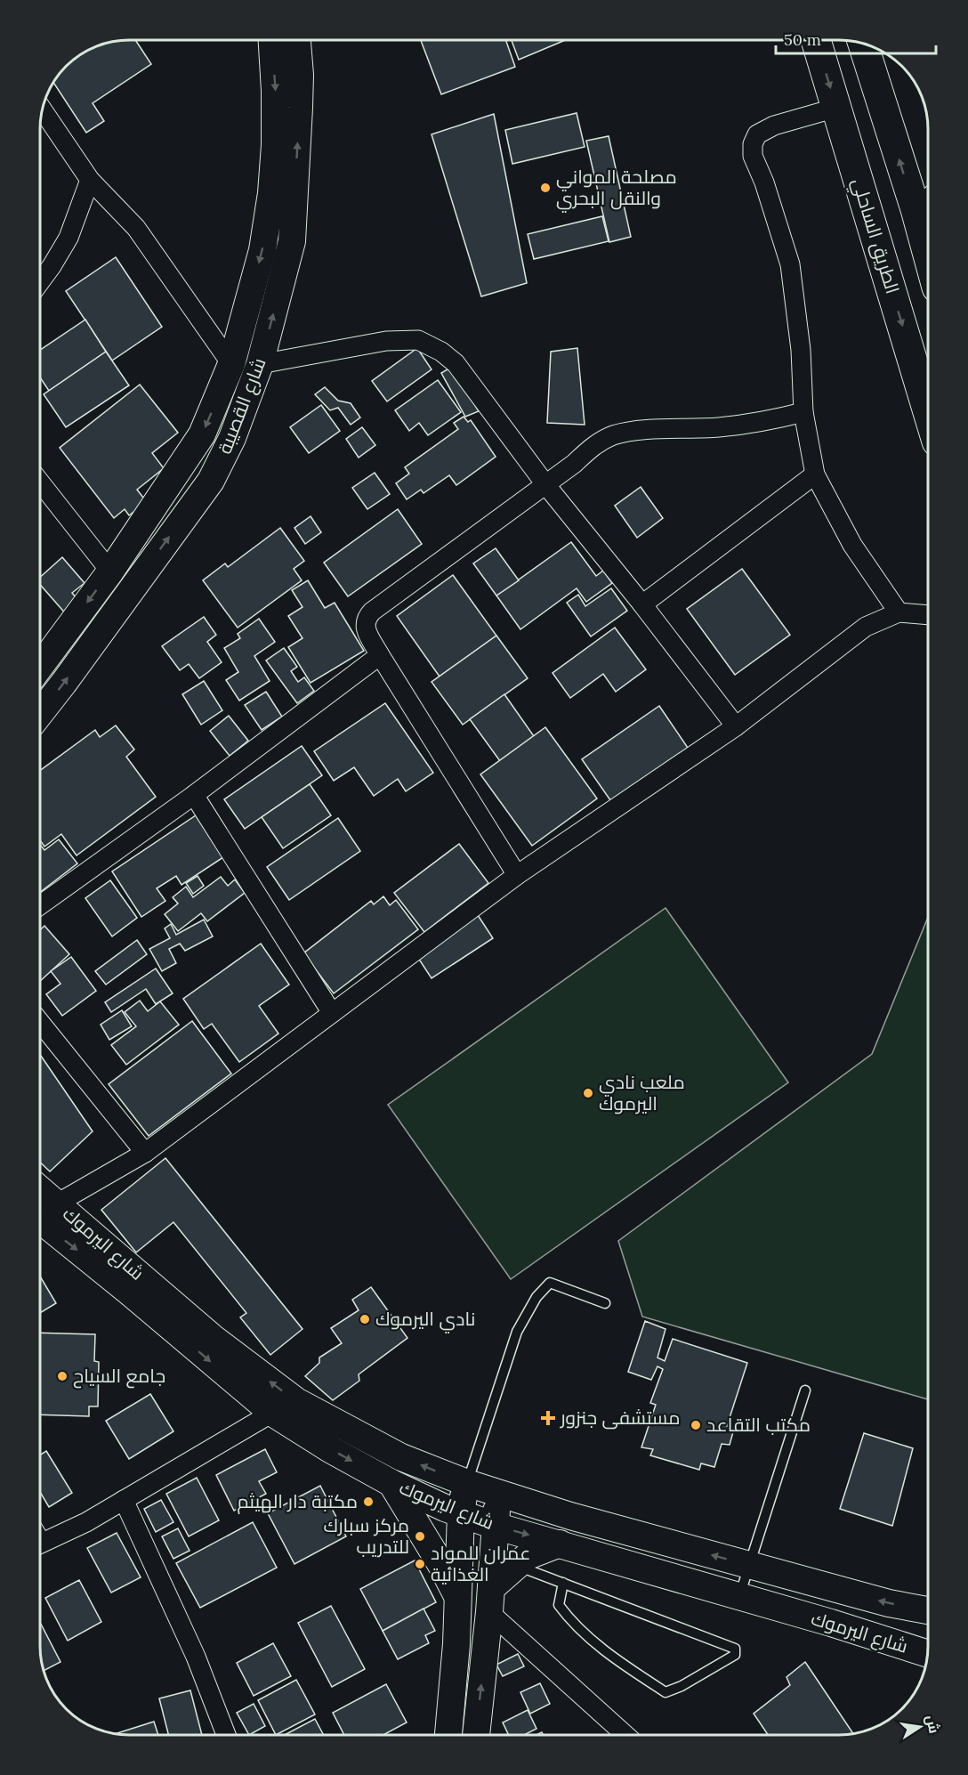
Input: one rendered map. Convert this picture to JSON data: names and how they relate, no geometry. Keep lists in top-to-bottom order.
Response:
{
  "streets": {
    "highway": ["الطريق الساحلي"],
    "main road": ["شارع القصيبة", "شارع اليرموك"]
  },
  "places": {
    "other": [
      "مصلحة المواني والنقل البحري",
      "ملعب نادي اليرموك",
      "نادي اليرموك",
      "جامع السياح",
      "مكتب التقاعد",
      "مكتبة دار الهيثم",
      "مركز سبارك للتدريب",
      "عمران للمواد الغذائية"
    ],
    "health": ["مستشفى جنزور"]
  },
  "scale_bar": "50 m",
  "north": "right"
}
